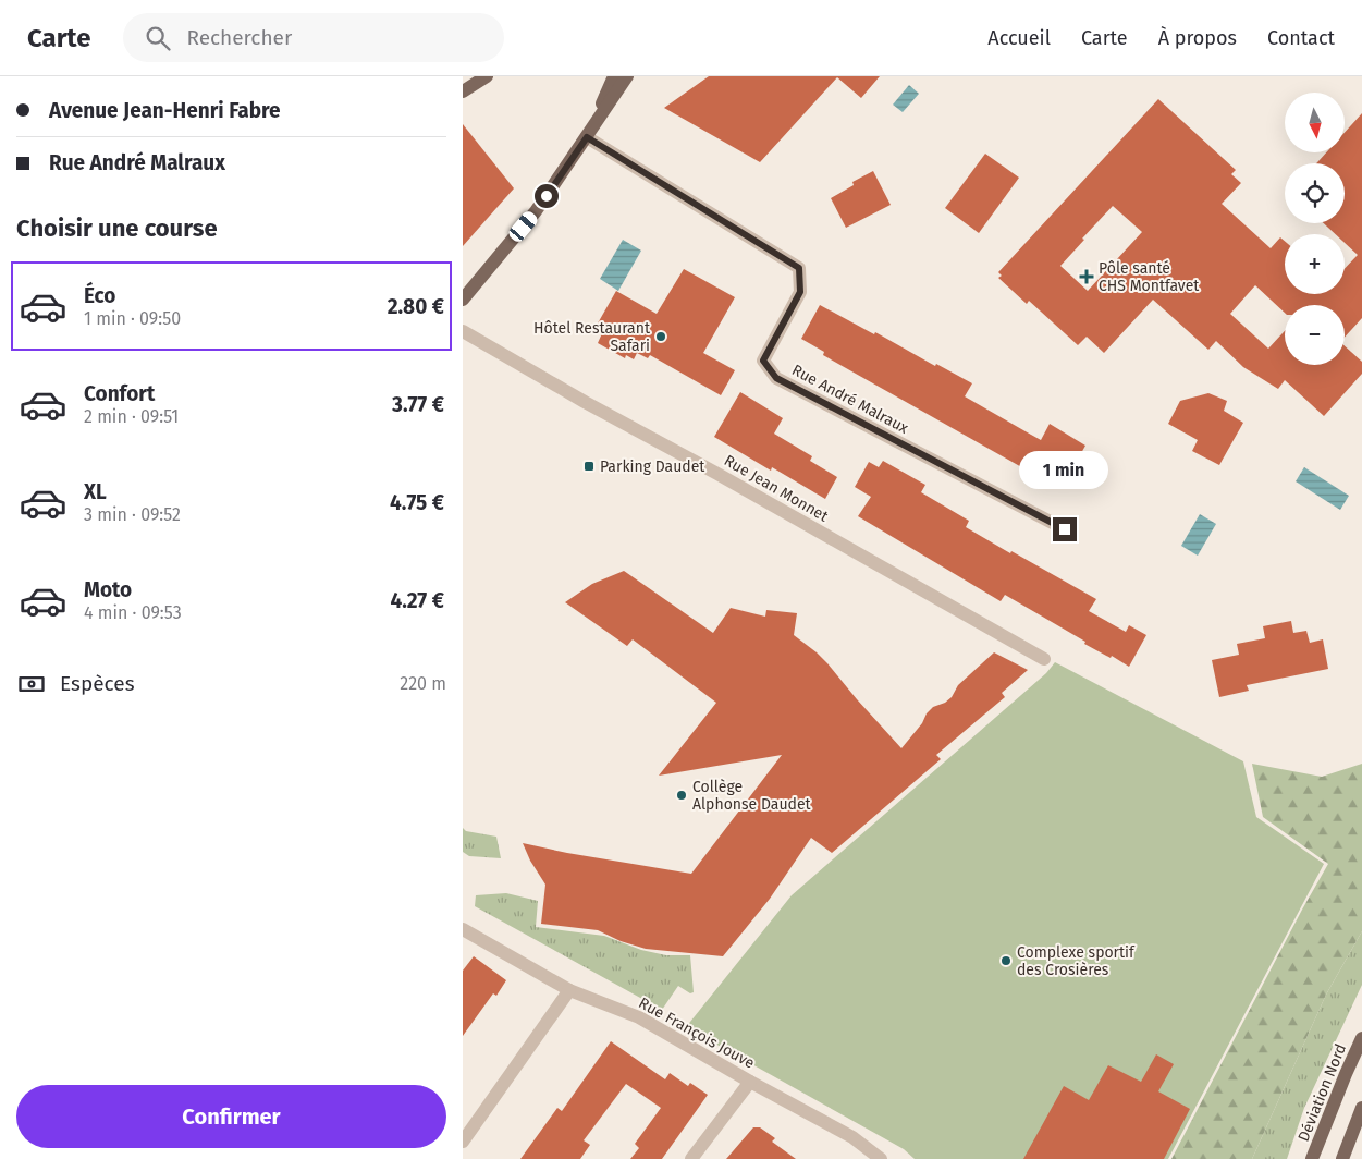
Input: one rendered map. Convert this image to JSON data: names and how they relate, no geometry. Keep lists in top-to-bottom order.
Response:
{
  "streets": {
    "main road": ["Déviation Nord"],
    "street": ["Rue André Malraux", "Rue Jean Monnet", "Rue François Jouve"]
  },
  "places": {
    "health": ["Pôle santé CHS Montfavet"],
    "other": ["Hôtel Restaurant Safari", "Collège Alphonse Daudet", "Complexe sportif des Crosières"],
    "transit": ["Parking Daudet"]
  },
  "north": "bottom",
  "page": {
    "header": "Carte",
    "search": "Rechercher",
    "nav": [
      "Accueil",
      "Carte",
      "À propos",
      "Contact"
    ],
    "banner": ["Avenue Jean-Henri Fabre", "Rue André Malraux"],
    "map_buttons": ["+", "−"],
    "heading": "Choisir une course",
    "list": [
      {
        "name": "Éco",
        "note": "1 min · 09:50",
        "value": "2.80 €"
      },
      {
        "name": "Confort",
        "note": "2 min · 09:51",
        "value": "3.77 €"
      },
      {
        "name": "XL",
        "note": "3 min · 09:52",
        "value": "4.75 €"
      },
      {
        "name": "Moto",
        "note": "4 min · 09:53",
        "value": "4.27 €"
      }
    ],
    "bubble": "1 min",
    "pay": ["Espèces", "220 m"],
    "buttons": "Confirmer"
  }
}
